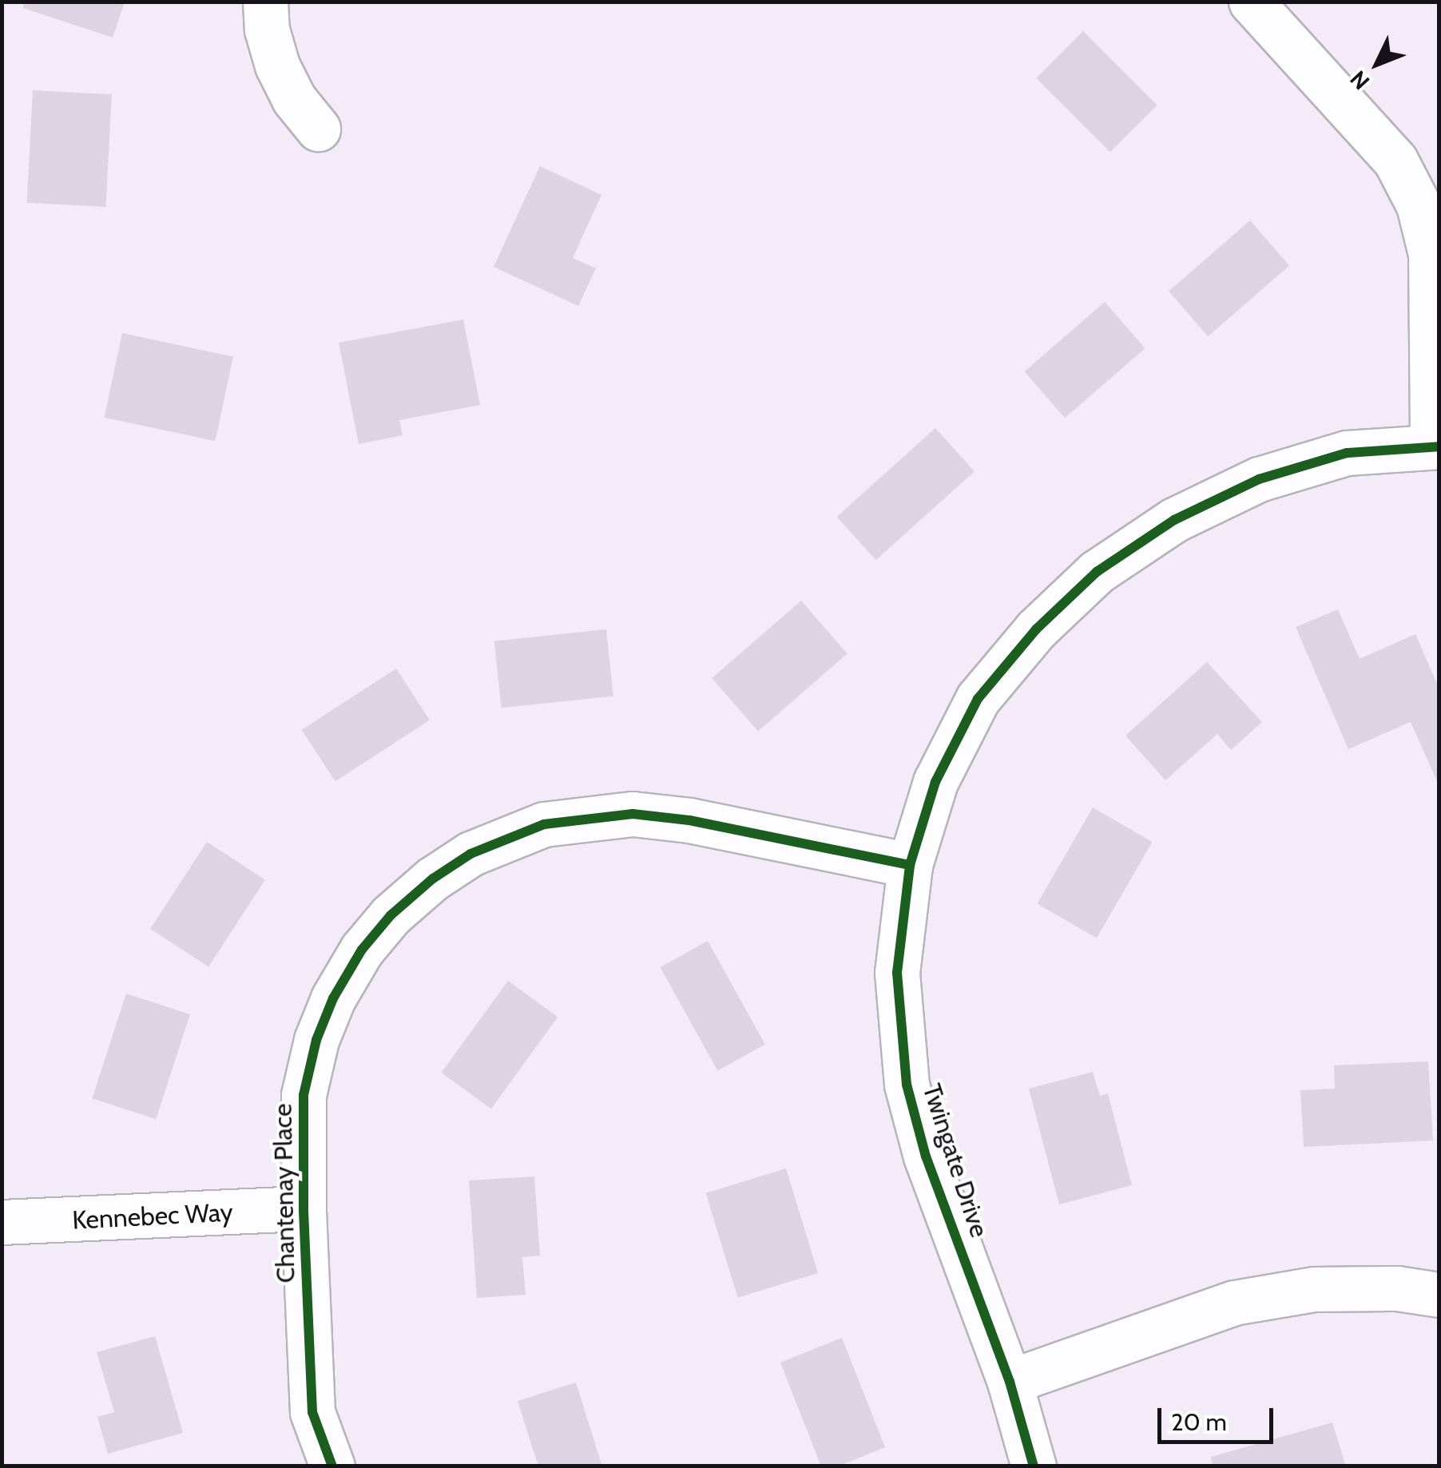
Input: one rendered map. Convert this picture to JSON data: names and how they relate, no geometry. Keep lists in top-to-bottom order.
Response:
{
  "streets": {
    "street": ["Twingate Drive", "Chantenay Place", "Kennebec Way"]
  },
  "crossings": [
    ["Twingate Drive", "Chantenay Place"],
    ["Chantenay Place", "Kennebec Way"]
  ],
  "scale_bar": "20 m",
  "north": "bottom left"
}
